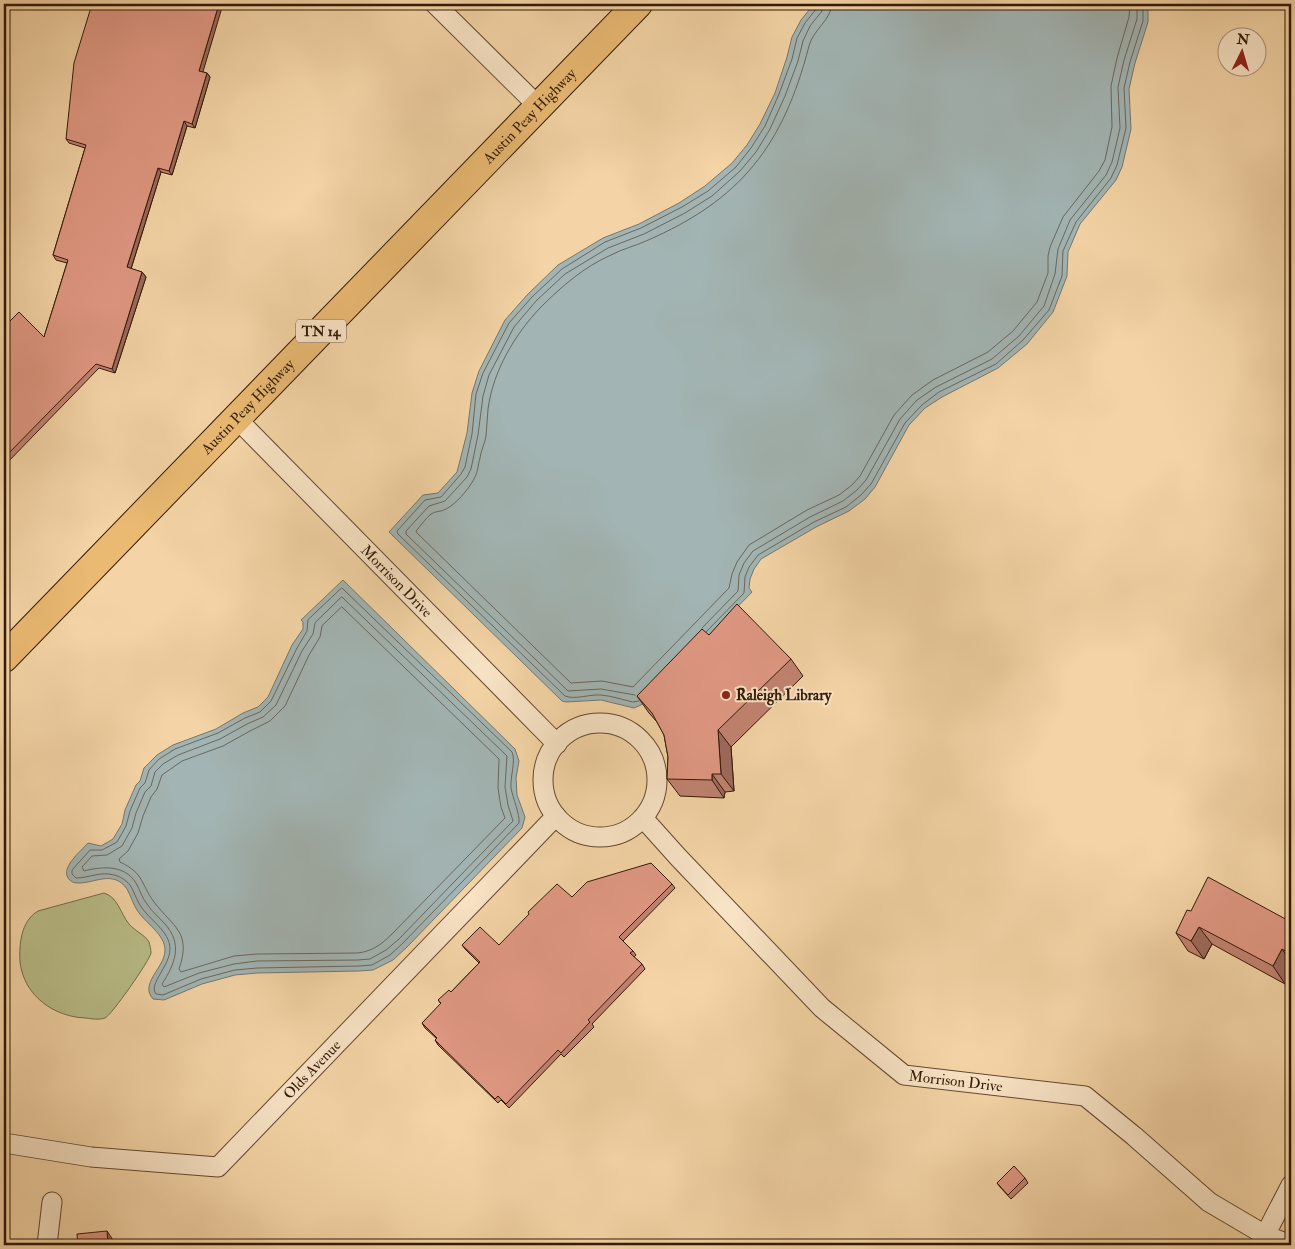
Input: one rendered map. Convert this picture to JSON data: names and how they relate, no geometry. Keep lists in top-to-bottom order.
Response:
{
  "streets": {
    "main road": ["Austin Peay Highway", "TN 14"],
    "street": ["Morrison Drive", "Olds Avenue"]
  },
  "crossings": [
    ["Austin Peay Highway", "Morrison Drive"],
    ["Morrison Drive", "Olds Avenue"]
  ],
  "places": ["Raleigh Library"],
  "north": "top"
}
